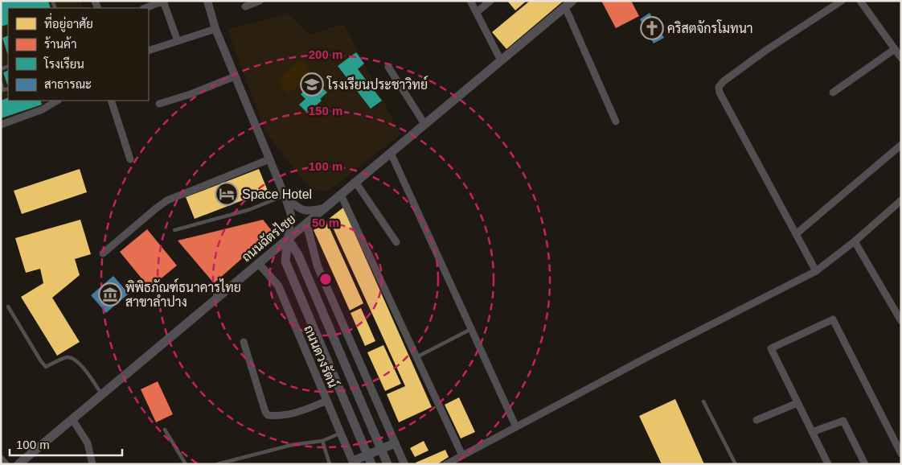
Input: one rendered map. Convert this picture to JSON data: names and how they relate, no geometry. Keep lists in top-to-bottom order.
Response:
{
  "streets": {
    "main road": ["ถนนฉัตรไชย"],
    "street": ["ถนนดวงรัตน์"]
  },
  "crossings": [
    ["ถนนฉัตรไชย", "ถนนดวงรัตน์"]
  ],
  "places": {
    "church": ["คริสตจักรโมทนา"],
    "school or university": ["โรงเรียนประชาวิทย์"],
    "hotel": ["Space Hotel"],
    "museum": ["พิพิธภัณฑ์ธนาคารไทย สาขาลำปาง"]
  },
  "legend": [
    "ที่อยู่อาศัย",
    "ร้านค้า",
    "โรงเรียน",
    "สาธารณะ"
  ],
  "scale_bar": "100 m",
  "rings": [
    "200 m",
    "150 m",
    "100 m",
    "50 m"
  ]
}
